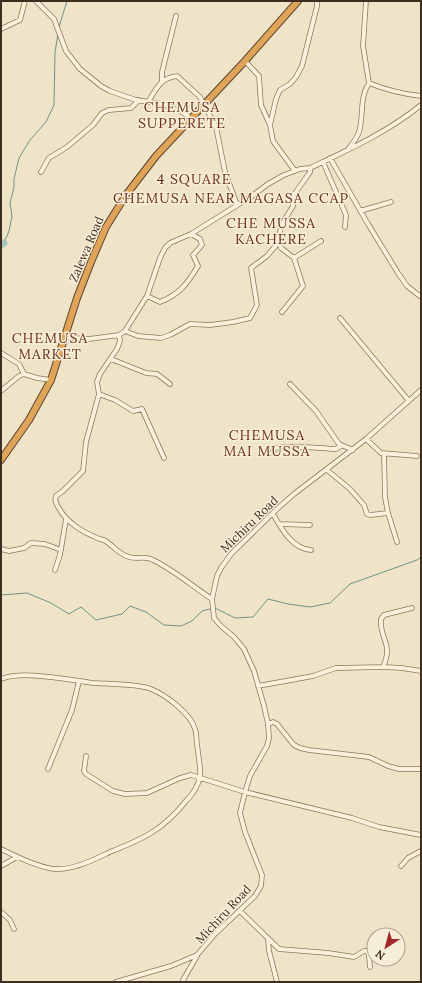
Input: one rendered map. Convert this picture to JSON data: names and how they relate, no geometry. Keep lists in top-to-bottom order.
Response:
{
  "streets": {
    "highway": ["Zalewa Road"],
    "street": ["Michiru Road"]
  },
  "districts": [
    "CHEMUSA SUPPERETE",
    "4 SQUARE",
    "CHEMUSA NEAR MAGASA CCAP",
    "CHE MUSSA KACHERE",
    "CHEMUSA MARKET",
    "CHEMUSA MAI MUSSA"
  ],
  "north": "bottom left"
}
